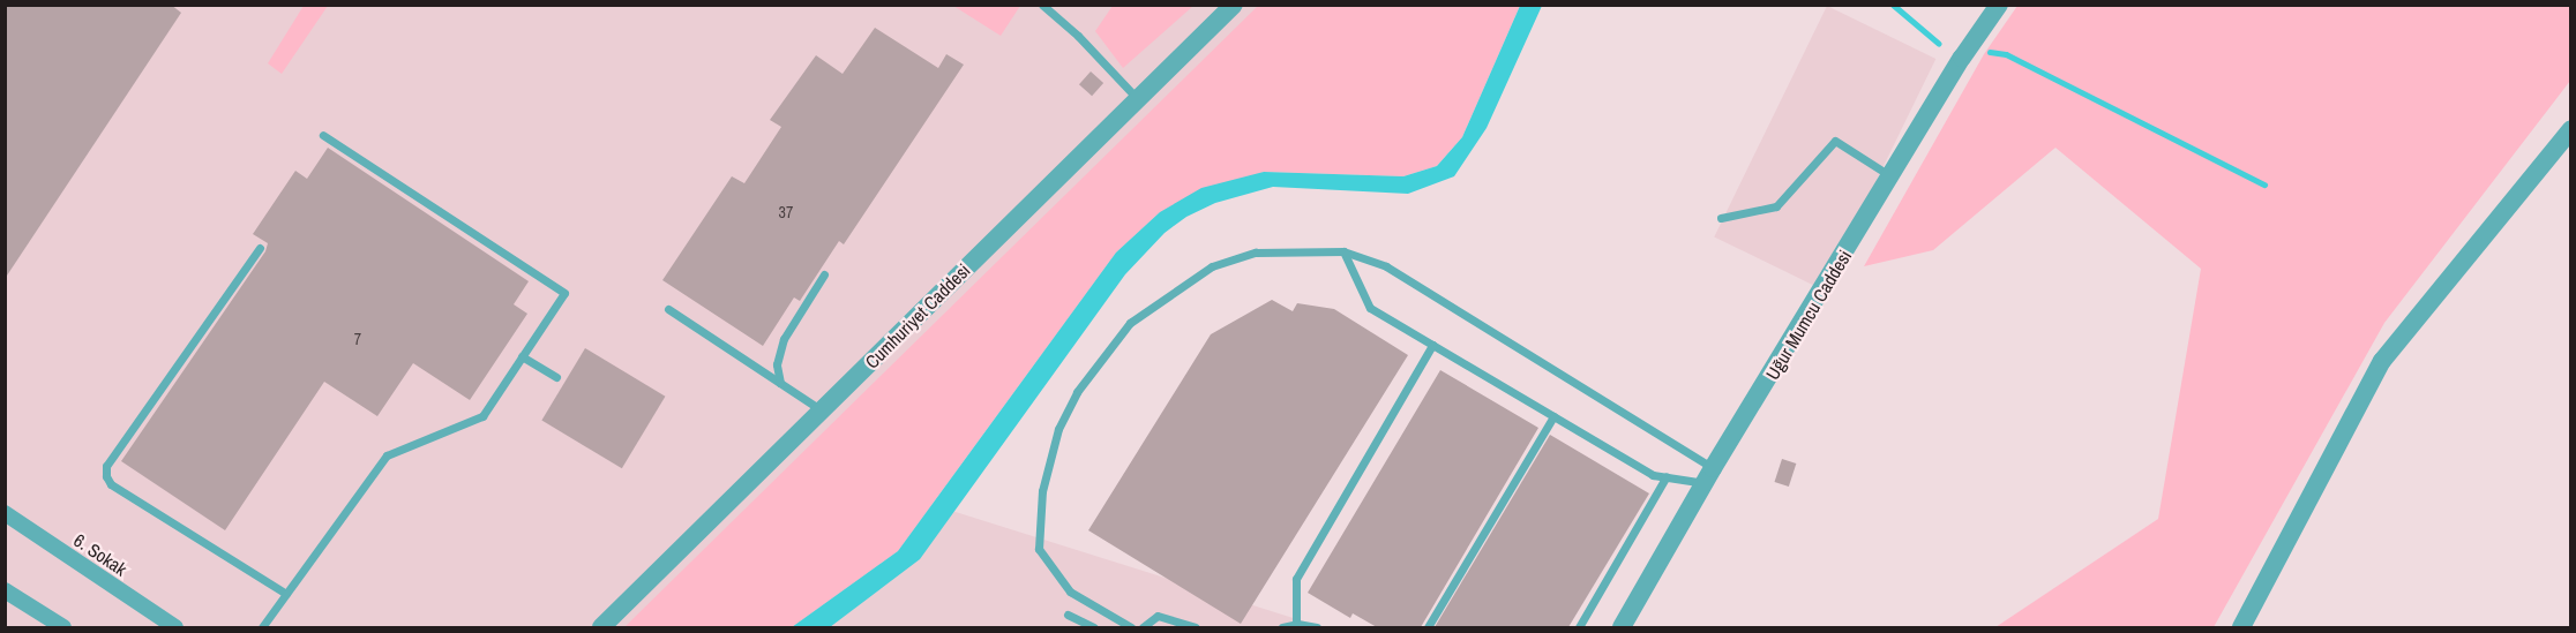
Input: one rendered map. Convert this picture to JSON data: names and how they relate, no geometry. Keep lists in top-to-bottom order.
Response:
{
  "streets": {
    "street": ["Uğur Mumcu Caddesi", "Cumhuriyet Caddesi", "6. Sokak"]
  },
  "house_numbers": ["37", "7"]
}
